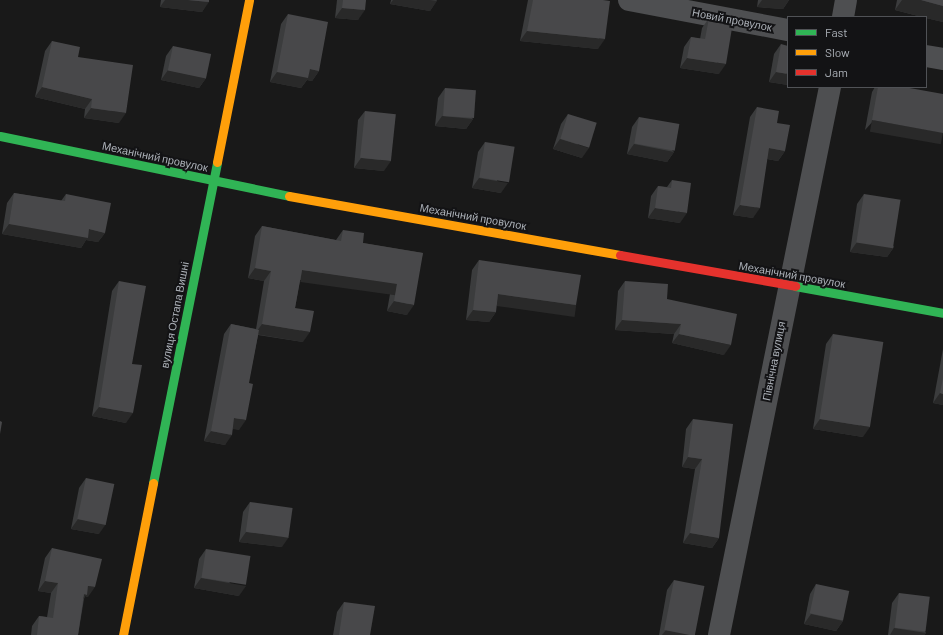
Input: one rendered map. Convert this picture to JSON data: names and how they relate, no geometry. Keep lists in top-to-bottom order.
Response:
{
  "streets": {
    "street": [
      "Новий провулок",
      "Механічний провулок",
      "вулиця Остапа Вишні",
      "Північна вулиця"
    ]
  },
  "crossings": [
    ["Механічний провулок", "вулиця Остапа Вишні"],
    ["Механічний провулок", "Північна вулиця"]
  ],
  "legend": ["Fast", "Slow", "Jam"]
}
